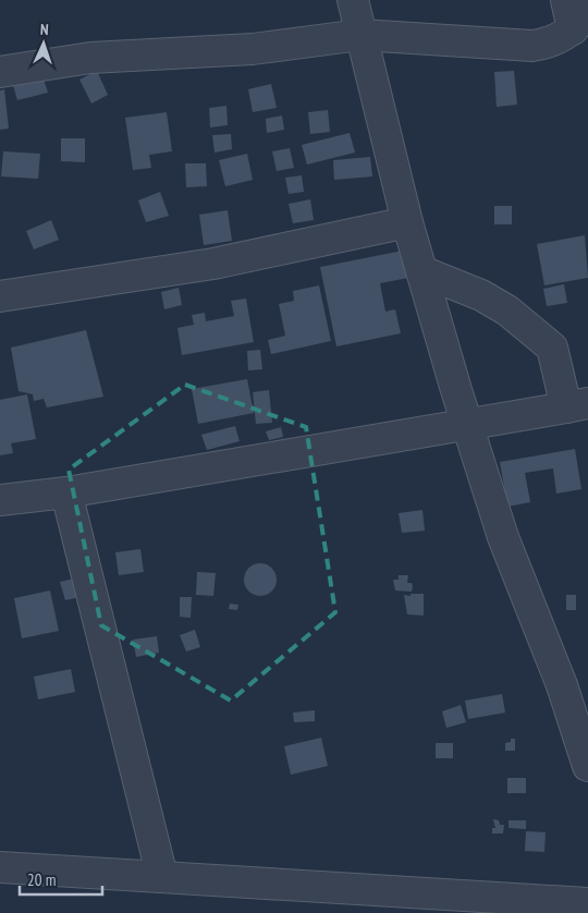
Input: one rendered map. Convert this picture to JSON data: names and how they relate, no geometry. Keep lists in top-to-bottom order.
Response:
{
  "scale_bar": "20 m",
  "north": "top"
}
